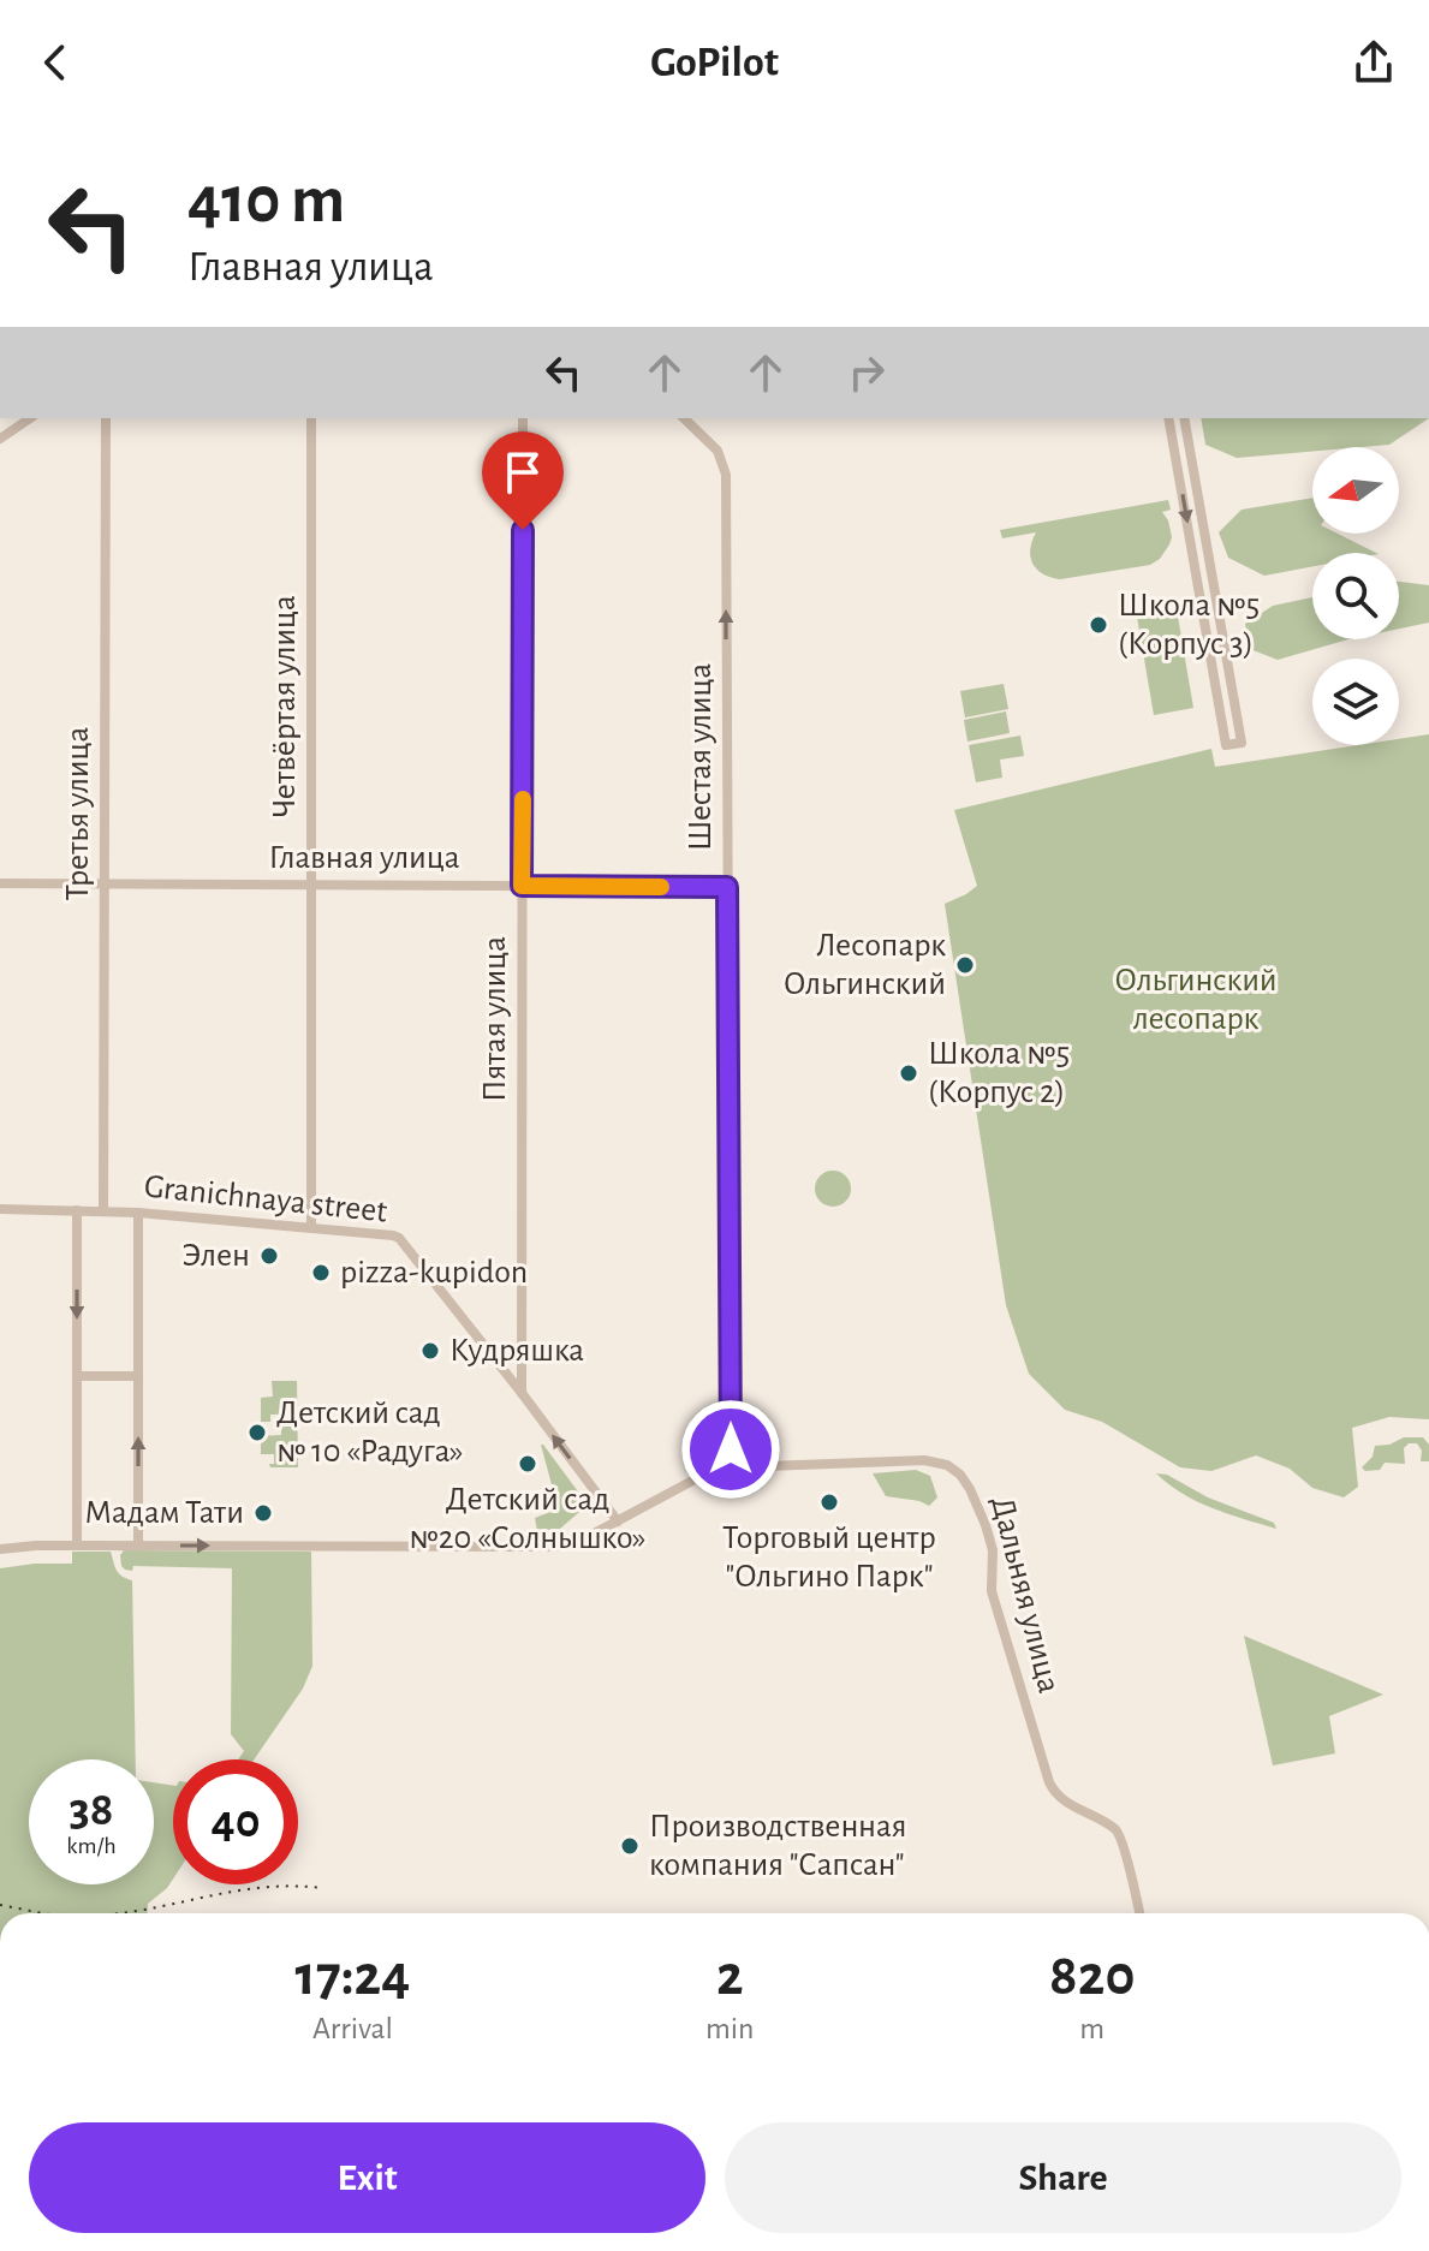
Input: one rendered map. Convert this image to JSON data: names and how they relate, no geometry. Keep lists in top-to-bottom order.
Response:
{
  "streets": {
    "street": [
      "Четвёртая улица",
      "Шестая улица",
      "Третья улица",
      "Главная улица",
      "Пятая улица",
      "Granichnaya street",
      "Дальняя улица"
    ]
  },
  "crossings": [
    ["Четвёртая улица", "Главная улица"],
    ["Четвёртая улица", "Granichnaya street"],
    ["Шестая улица", "Главная улица"],
    ["Шестая улица", "Дальняя улица"],
    ["Третья улица", "Главная улица"],
    ["Третья улица", "Granichnaya street"],
    ["Главная улица", "Пятая улица"],
    ["Пятая улица", "Granichnaya street"]
  ],
  "one_way": ["Шестая улица"],
  "parks": ["Ольгинский лесопарк"],
  "places": [
    "Школа №5 (Корпус 3)",
    "Лесопарк Ольгинский",
    "Школа №5 (Корпус 2)",
    "Элен",
    "pizza-kupidon",
    "Кудряшка",
    "Детский сад № 10 «Радуга»",
    "Детский сад №20 «Солнышко»",
    "Торговый центр \"Ольгино Парк\"",
    "Мадам Тати",
    "Производственная компания \"Сапсан\""
  ],
  "north": "left",
  "page": {
    "header": "GoPilot",
    "turn": ["410 m", "Главная улица"],
    "speed": "38 km/h",
    "limit": "40",
    "eta": [
      "17:24",
      "Arrival",
      "2",
      "min",
      "820",
      "m"
    ],
    "buttons": ["Exit", "Share"]
  }
}
